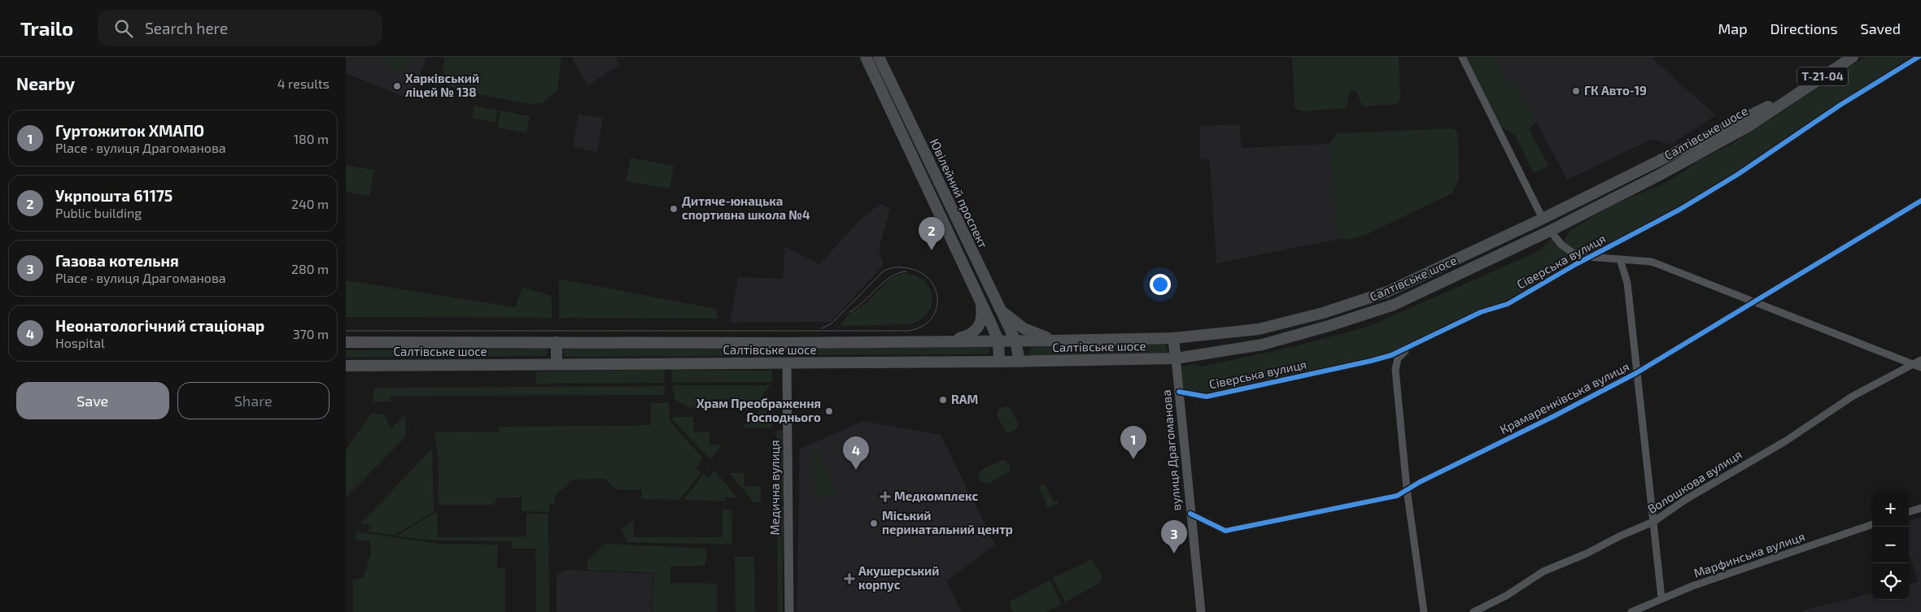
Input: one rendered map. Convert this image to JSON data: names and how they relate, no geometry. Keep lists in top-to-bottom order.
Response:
{
  "streets": {
    "main road": ["Т-21-04", "Салтівське шосе", "Ювілейний проспект"],
    "street": [
      "Сіверська вулиця",
      "Крамаренківська вулиця",
      "вулиця Драгоманова",
      "Волошкова вулиця",
      "Медична вулиця",
      "Марфинська вулиця"
    ]
  },
  "crossings": [
    ["Салтівське шосе", "Ювілейний проспект"],
    ["Салтівське шосе", "вулиця Драгоманова"],
    ["Салтівське шосе", "Медична вулиця"],
    ["Сіверська вулиця", "вулиця Драгоманова"],
    ["Крамаренківська вулиця", "вулиця Драгоманова"]
  ],
  "places": {
    "other": [
      "Харківський ліцей № 138",
      "ГК Авто-19",
      "Дитяче-юнацька спортивна школа №4",
      "RAM",
      "Храм Преображення Господнього",
      "Міський перинатальний центр"
    ],
    "health": ["Медкомплекс", "Акушерський корпус"]
  },
  "page": {
    "header": "Trailo",
    "search": "Search here",
    "nav": ["Map", "Directions", "Saved"],
    "heading": ["Nearby", "4 results"],
    "list": [
      {
        "mark": "1",
        "name": "Гуртожиток ХМАПО",
        "note": "Place · вулиця Драгоманова",
        "value": "180 m"
      },
      {
        "mark": "2",
        "name": "Укрпошта 61175",
        "note": "Public building",
        "value": "240 m"
      },
      {
        "mark": "3",
        "name": "Газова котельня",
        "note": "Place · вулиця Драгоманова",
        "value": "280 m"
      },
      {
        "mark": "4",
        "name": "Неонатологічний стаціонар",
        "note": "Hospital",
        "value": "370 m"
      }
    ],
    "pins": [
      "2",
      "1",
      "4",
      "3"
    ],
    "buttons": ["Save", "Share"],
    "map_buttons": ["+", "−"]
  }
}
